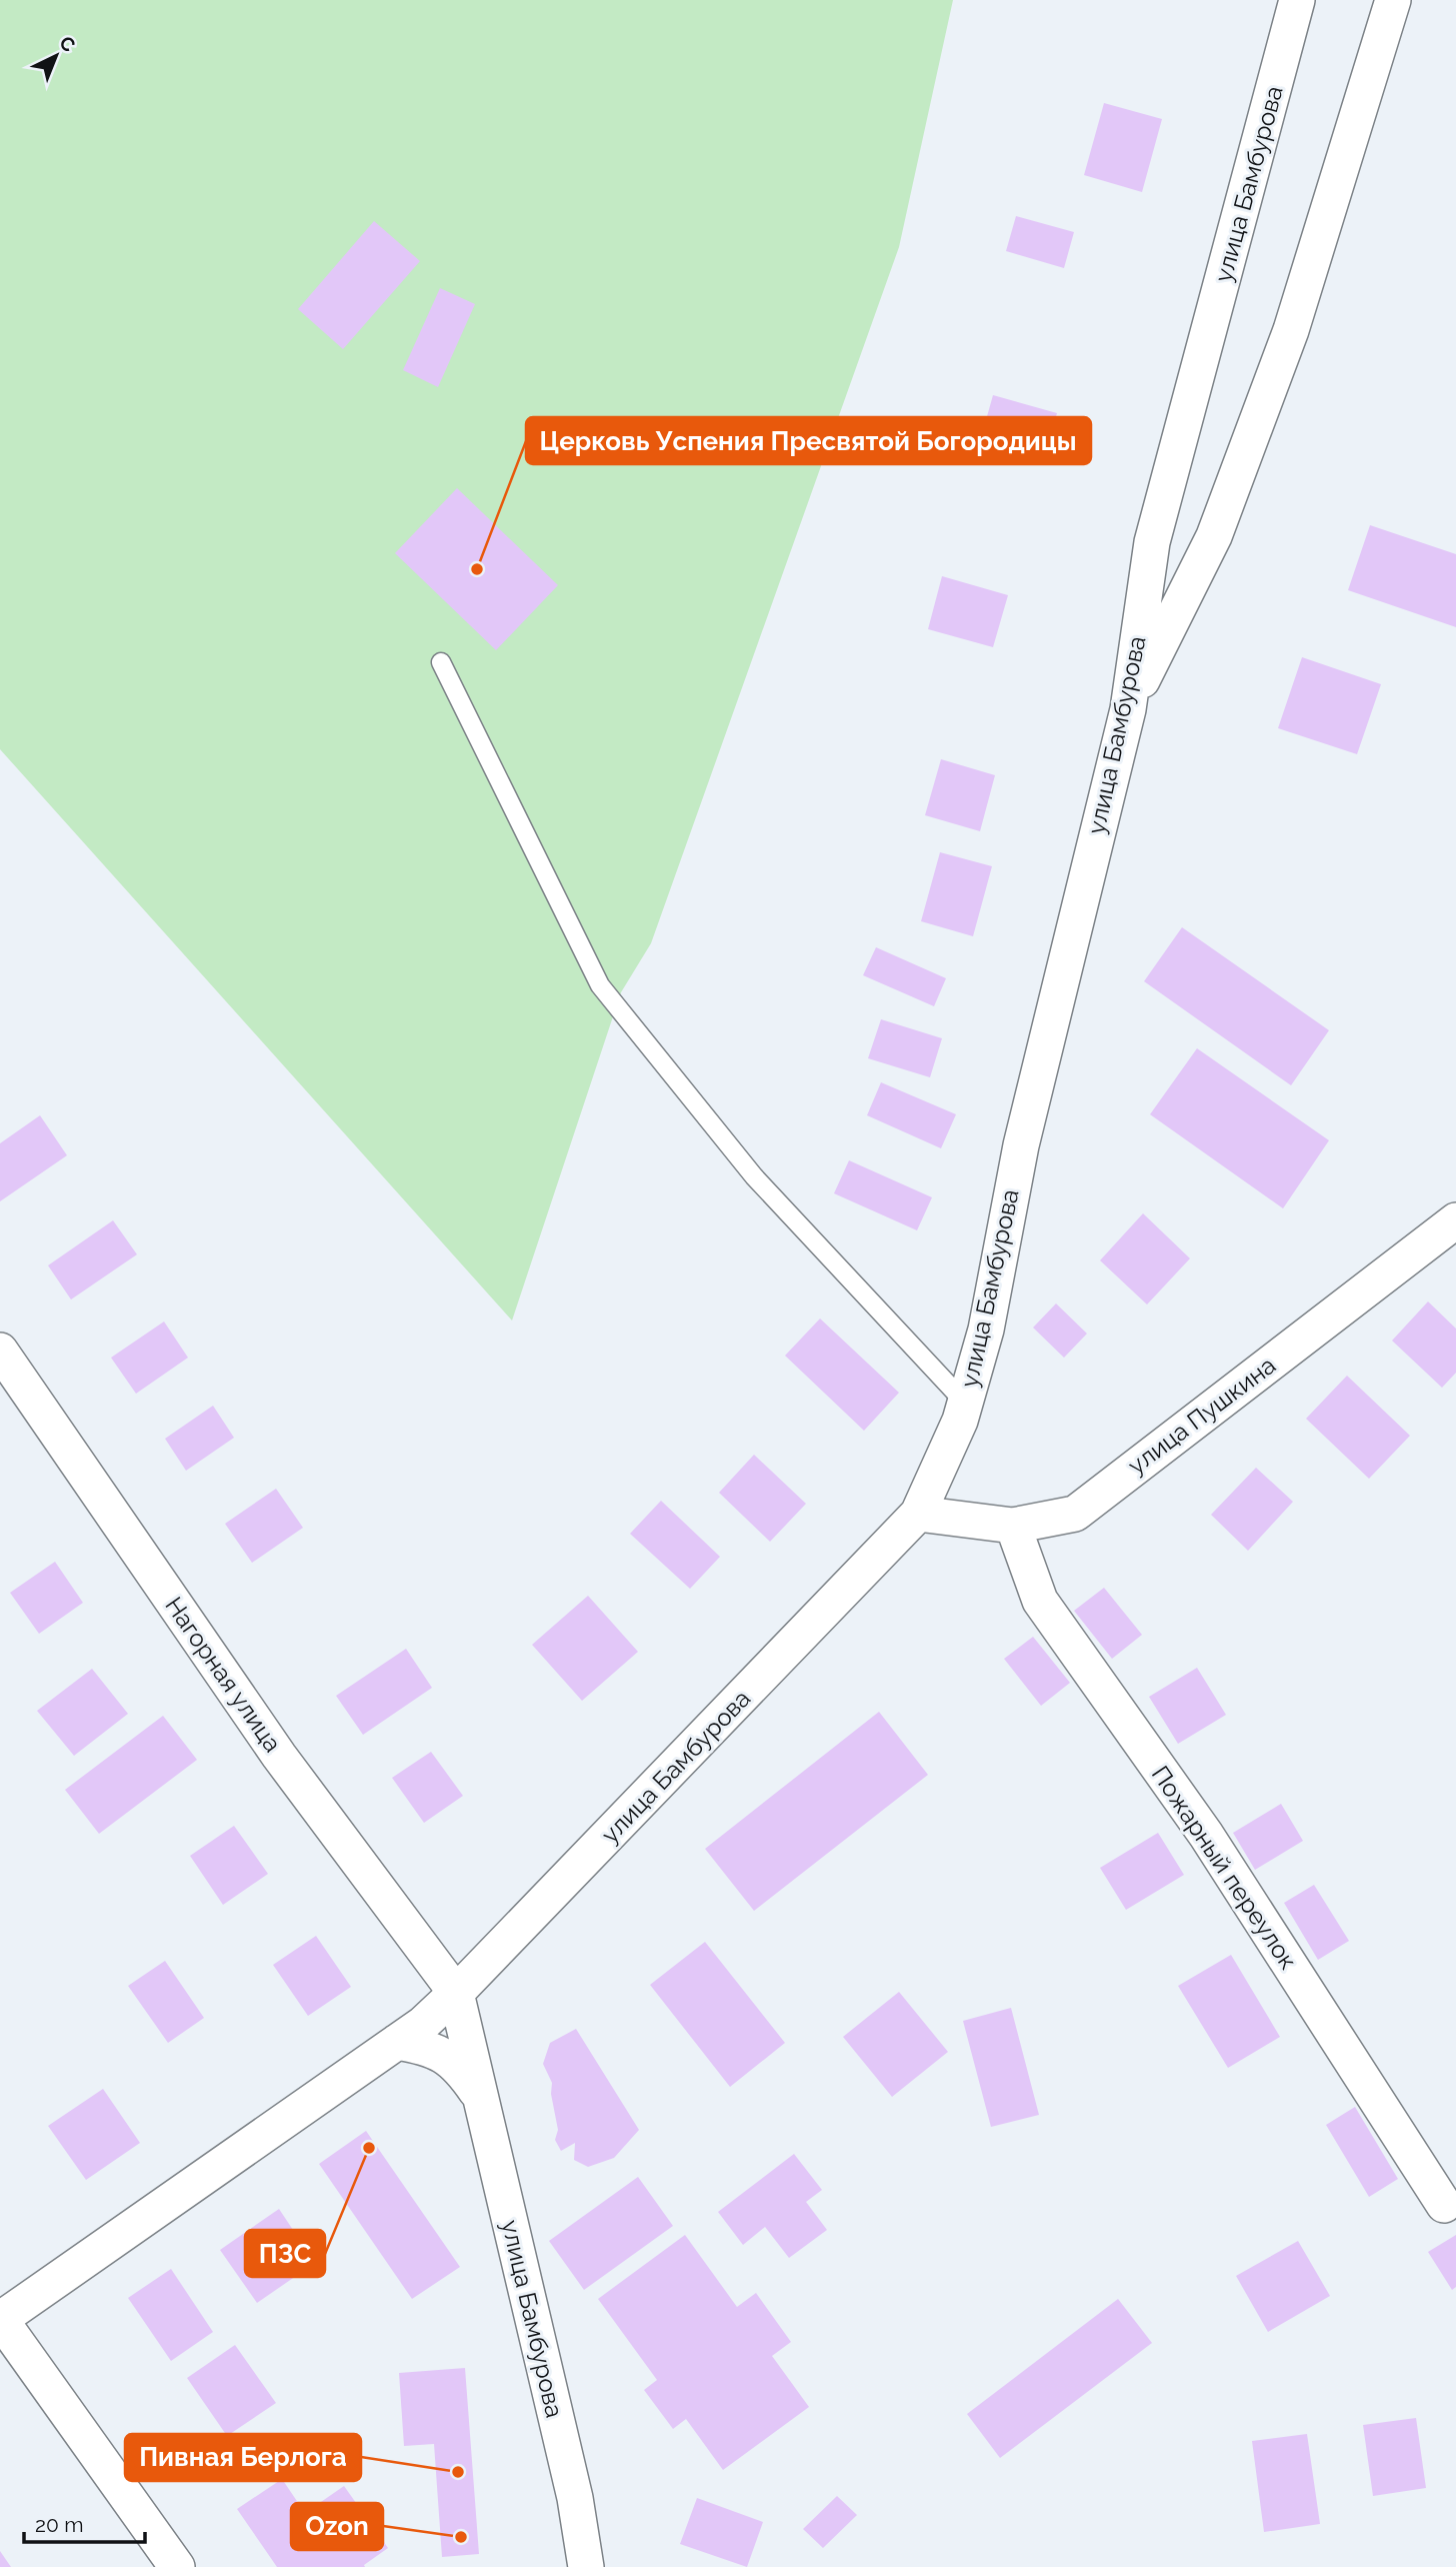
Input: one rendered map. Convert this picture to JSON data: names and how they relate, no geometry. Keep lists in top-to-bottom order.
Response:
{
  "streets": {
    "street": [
      "улица Бамбурова",
      "улица Пушкина",
      "Нагорная улица",
      "Пожарный переулок"
    ]
  },
  "crossings": [
    ["улица Бамбурова", "улица Пушкина"],
    ["улица Бамбурова", "Нагорная улица"],
    ["улица Пушкина", "Пожарный переулок"]
  ],
  "places": [
    "Церковь Успения Пресвятой Богородицы",
    "ПЗС",
    "Пивная Берлога",
    "Ozon"
  ],
  "scale_bar": "20 m",
  "north": "top right"
}
